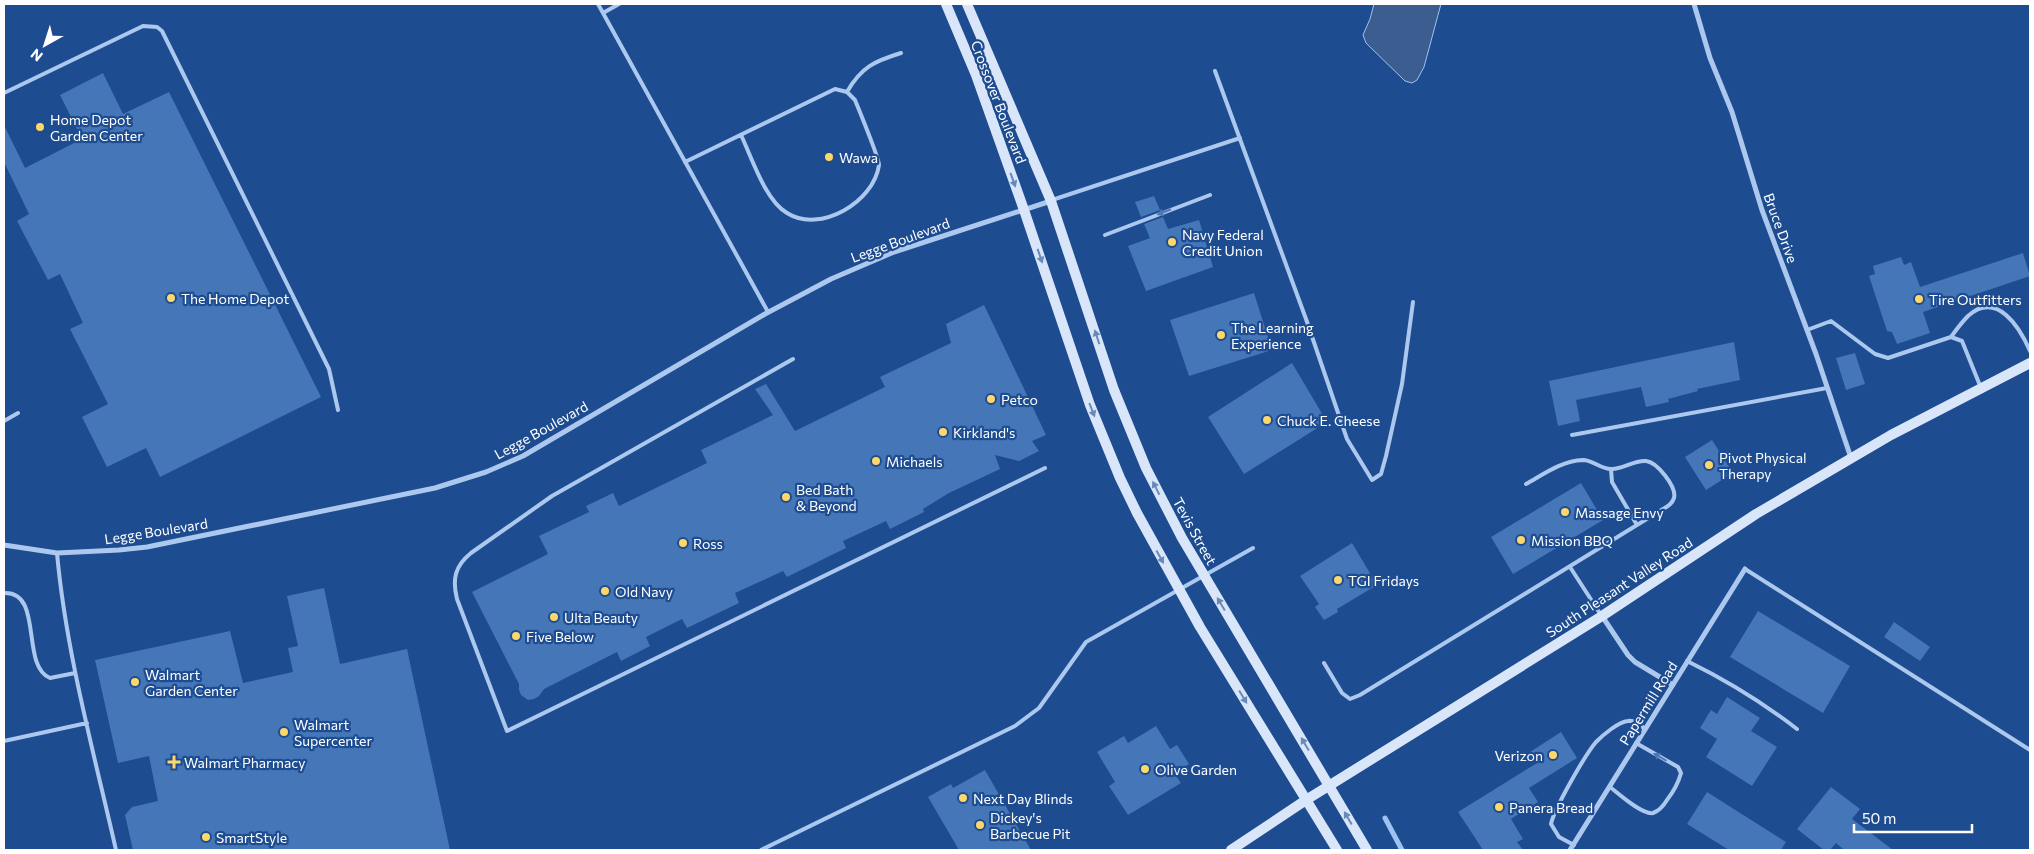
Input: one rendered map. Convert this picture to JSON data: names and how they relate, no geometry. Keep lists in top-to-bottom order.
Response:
{
  "streets": {
    "main road": ["Crossover Boulevard", "Tevis Street", "South Pleasant Valley Road"],
    "street": ["Bruce Drive", "Legge Boulevard", "Papermill Road"]
  },
  "crossings": [
    ["Crossover Boulevard", "Legge Boulevard"],
    ["Crossover Boulevard", "Tevis Street"],
    ["Bruce Drive", "South Pleasant Valley Road"],
    ["Legge Boulevard", "Tevis Street"],
    ["Tevis Street", "South Pleasant Valley Road"]
  ],
  "places": {
    "other": [
      "Home Depot Garden Center",
      "Wawa",
      "Navy Federal Credit Union",
      "The Home Depot",
      "Tire Outfitters",
      "The Learning Experience",
      "Petco",
      "Chuck E. Cheese",
      "Kirkland's",
      "Michaels",
      "Pivot Physical Therapy",
      "Bed Bath & Beyond",
      "Massage Envy",
      "Mission BBQ",
      "Ross",
      "TGI Fridays",
      "Old Navy",
      "Ulta Beauty",
      "Five Below",
      "Walmart Garden Center",
      "Walmart Supercenter",
      "Verizon",
      "Olive Garden",
      "Next Day Blinds",
      "Panera Bread",
      "Dickey's Barbecue Pit",
      "SmartStyle"
    ],
    "health": ["Walmart Pharmacy"]
  },
  "scale_bar": "50 m",
  "north": "bottom left"
}
